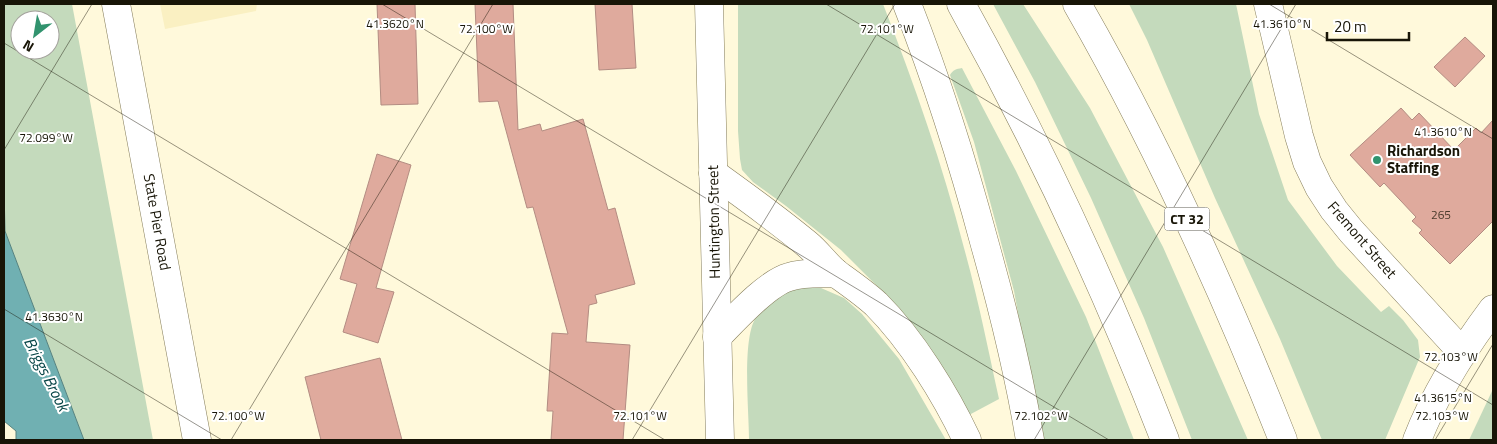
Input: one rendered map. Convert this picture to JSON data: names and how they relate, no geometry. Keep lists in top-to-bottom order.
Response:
{
  "streets": {
    "main road": [
      "CT 32",
      "State Pier Road",
      "Huntington Street",
      "Fremont Street"
    ]
  },
  "water": ["Briggs Brook"],
  "places": ["Richardson Staffing"],
  "house_numbers": ["265"],
  "scale_bar": "20 m",
  "north": "bottom left",
  "coordinates": [
    "41.3620°N",
    "41.3610°N",
    "72.100°W",
    "72.101°W",
    "72.099°W",
    "41.3630°N",
    "72.103°W",
    "41.3615°N",
    "72.102°W"
  ]
}
